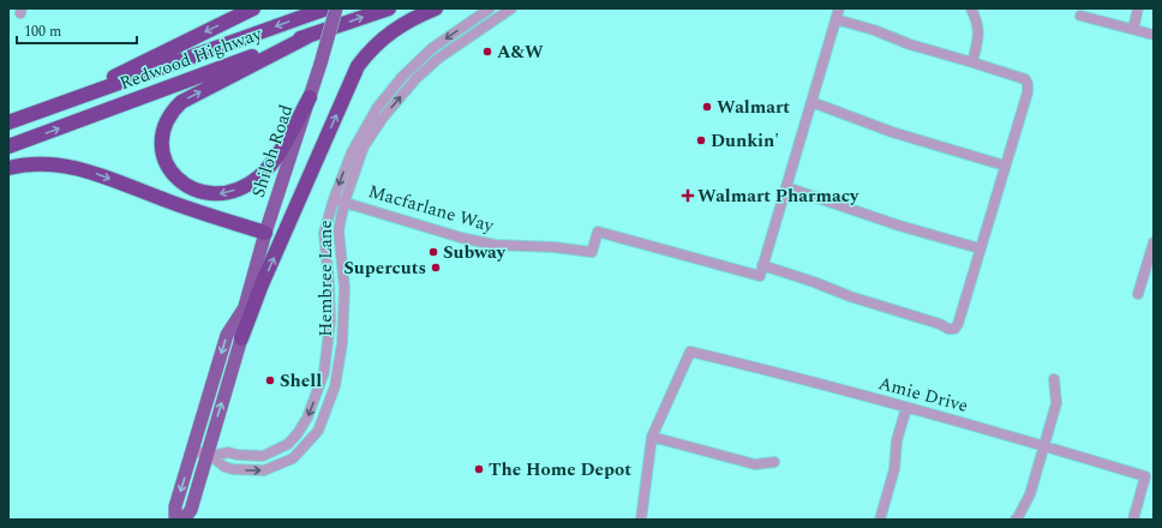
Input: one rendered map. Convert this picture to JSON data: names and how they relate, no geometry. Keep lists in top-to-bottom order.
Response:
{
  "streets": {
    "highway": ["Redwood Highway"],
    "main road": ["Shiloh Road"],
    "street": ["Macfarlane Way", "Hembree Lane", "Amie Drive"]
  },
  "crossings": [
    ["Shiloh Road", "Hembree Lane"],
    ["Macfarlane Way", "Hembree Lane"]
  ],
  "places": {
    "other": [
      "A&W",
      "Walmart",
      "Dunkin'",
      "Subway",
      "Supercuts",
      "Shell",
      "The Home Depot"
    ],
    "health": ["Walmart Pharmacy"]
  },
  "scale_bar": "100 m"
}
